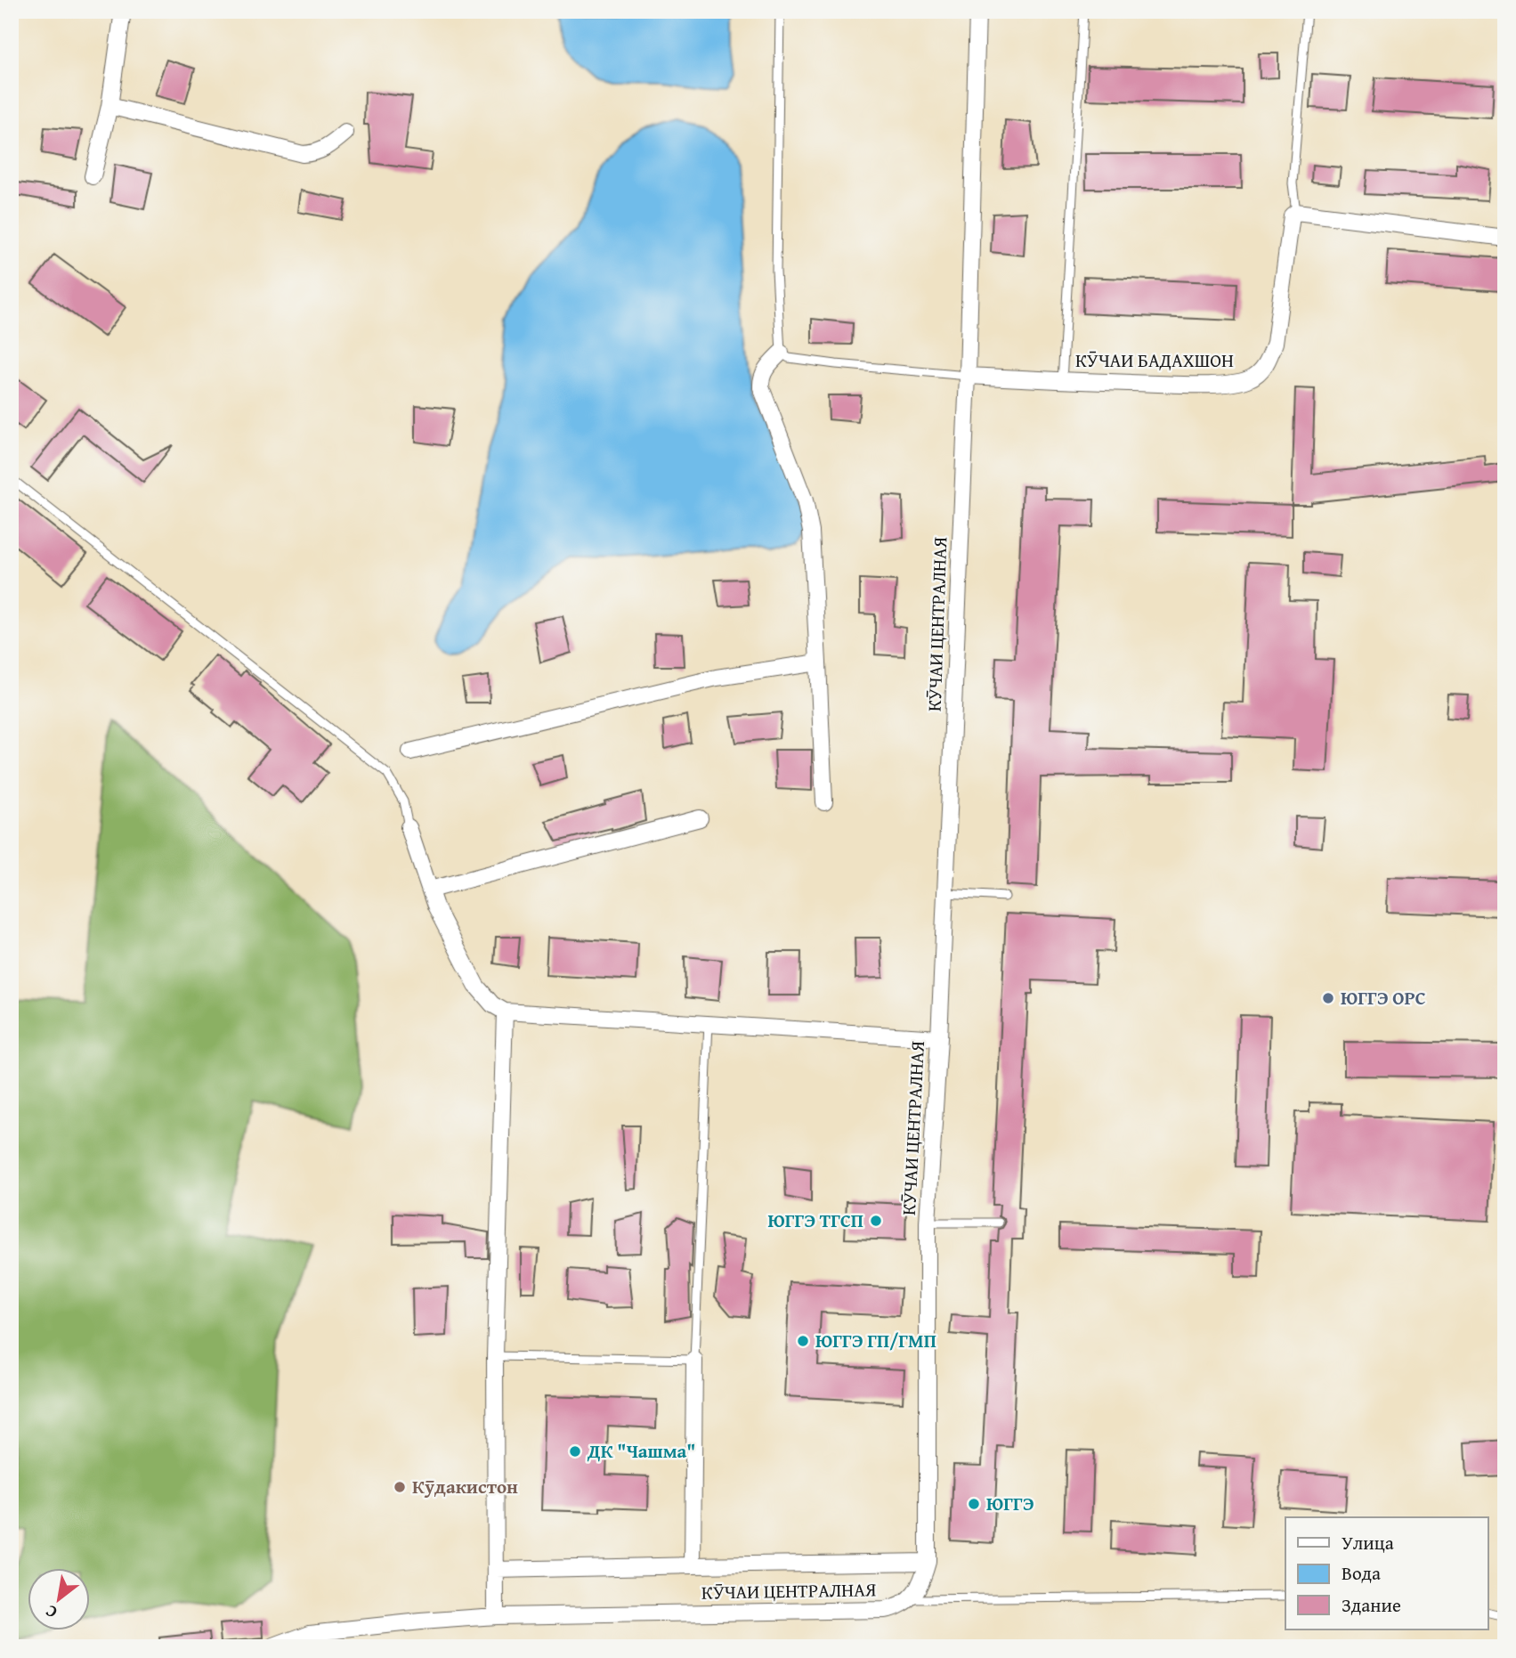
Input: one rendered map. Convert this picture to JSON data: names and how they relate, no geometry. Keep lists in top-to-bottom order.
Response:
{
  "streets": {
    "street": ["КӮЧАИ БАДАХШОН", "КӮЧАИ ЦЕНТРАЛНАЯ"]
  },
  "crossings": [
    ["КӮЧАИ БАДАХШОН", "КӮЧАИ ЦЕНТРАЛНАЯ"]
  ],
  "places": [
    "ЮГГЭ ОРС",
    "ЮГГЭ ТГСП",
    "ЮГГЭ ГП/ГМП",
    "ДК \"Чашма\"",
    "Кӯдакистон",
    "ЮГГЭ"
  ],
  "legend": ["Улица", "Вода", "Здание"],
  "north": "bottom left"
}
